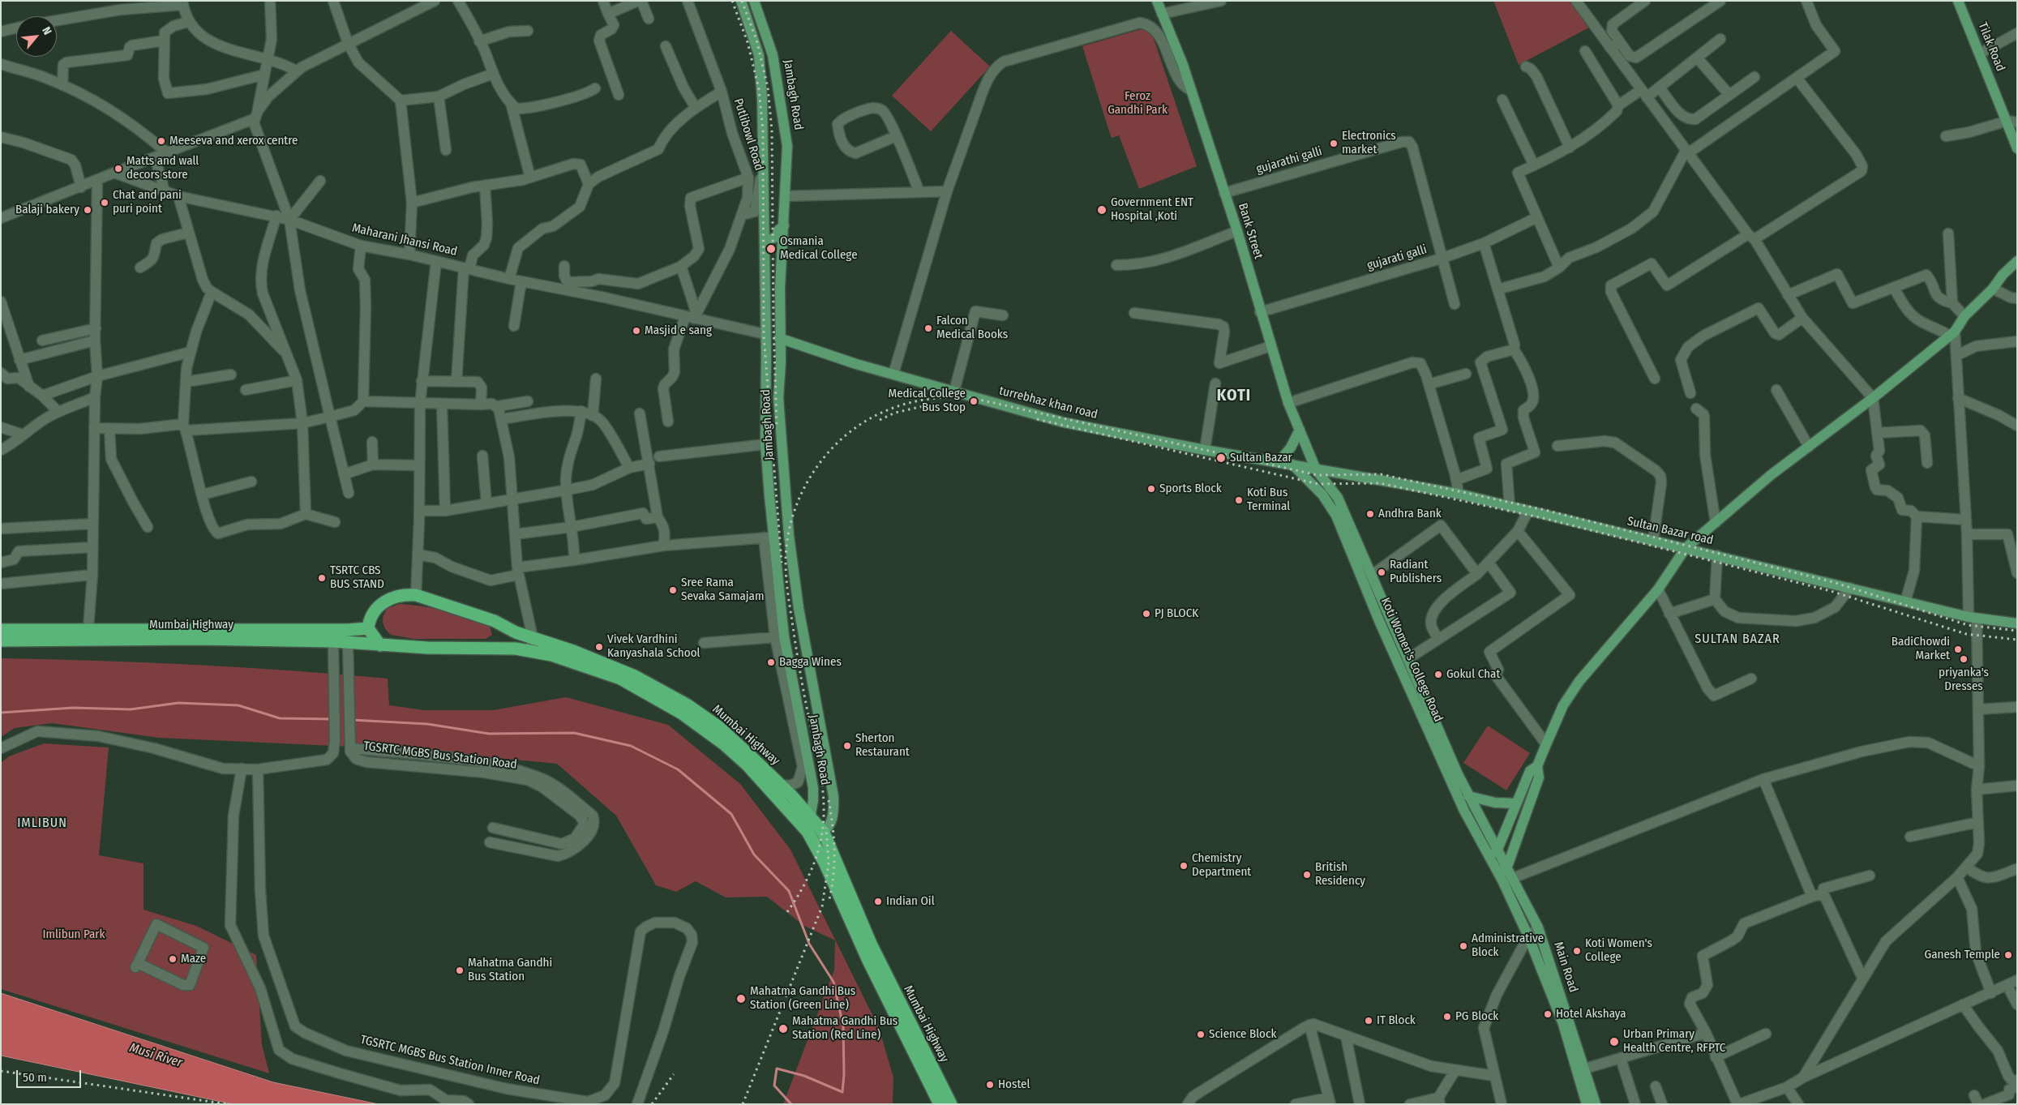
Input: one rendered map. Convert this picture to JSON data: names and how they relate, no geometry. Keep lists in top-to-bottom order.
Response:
{
  "streets": {
    "highway": ["Mumbai Highway"],
    "main road": [
      "Tilak Road",
      "Jambagh Road",
      "Bank Street",
      "turrebhaz khan road",
      "Sultan Bazar road",
      "Koti Women's College Road",
      "Main Road"
    ],
    "street": [
      "Putlibowl Road",
      "gujarathi galli",
      "Maharani Jhansi Road",
      "gujarati galli",
      "TGSRTC MGBS Bus Station Road",
      "TGSRTC MGBS Bus Station Inner Road"
    ]
  },
  "crossings": [
    ["Jambagh Road", "Maharani Jhansi Road"],
    ["Jambagh Road", "turrebhaz khan road"],
    ["Jambagh Road", "Mumbai Highway"],
    ["Putlibowl Road", "Maharani Jhansi Road"],
    ["gujarathi galli", "Bank Street"],
    ["gujarathi galli", "gujarati galli"],
    ["Bank Street", "gujarati galli"],
    ["Bank Street", "turrebhaz khan road"],
    ["Bank Street", "Sultan Bazar road"],
    ["Bank Street", "Koti Women's College Road"],
    ["turrebhaz khan road", "Sultan Bazar road"],
    ["turrebhaz khan road", "Koti Women's College Road"],
    ["Sultan Bazar road", "Koti Women's College Road"],
    ["Mumbai Highway", "TGSRTC MGBS Bus Station Road"],
    ["Koti Women's College Road", "Main Road"]
  ],
  "districts": ["KOTI", "SULTAN BAZAR", "IMLIBUN"],
  "water": ["Musi River"],
  "parks": ["Feroz Gandhi Park", "Imlibun Park"],
  "places": [
    "Meeseva and xerox centre",
    "Electronics market",
    "Matts and wall decors store",
    "Chat and pani puri point",
    "Balaji bakery",
    "Government ENT Hospital ,Koti",
    "Osmania Medical College",
    "Falcon Medical Books",
    "Masjid e sang",
    "Medical College Bus Stop",
    "Sultan Bazar",
    "Sports Block",
    "Koti Bus Terminal",
    "Andhra Bank",
    "Radiant Publishers",
    "TSRTC CBS BUS STAND",
    "Sree Rama Sevaka Samajam",
    "PJ BLOCK",
    "Vivek Vardhini Kanyashala School",
    "BadiChowdi Market",
    "priyanka's Dresses",
    "Bagga Wines",
    "Gokul Chat",
    "Sherton Restaurant",
    "Chemistry Department",
    "British Residency",
    "Indian Oil",
    "Administrative Block",
    "Koti Women's College",
    "Ganesh Temple",
    "Maze",
    "Mahatma Gandhi Bus Station",
    "Mahatma Gandhi Bus Station (Green Line)",
    "Hotel Akshaya",
    "PG Block",
    "IT Block",
    "Mahatma Gandhi Bus Station (Red Line)",
    "Science Block",
    "Urban Primary Health Centre, RFPTC",
    "Hostel"
  ],
  "scale_bar": "50 m",
  "north": "top right"
}
